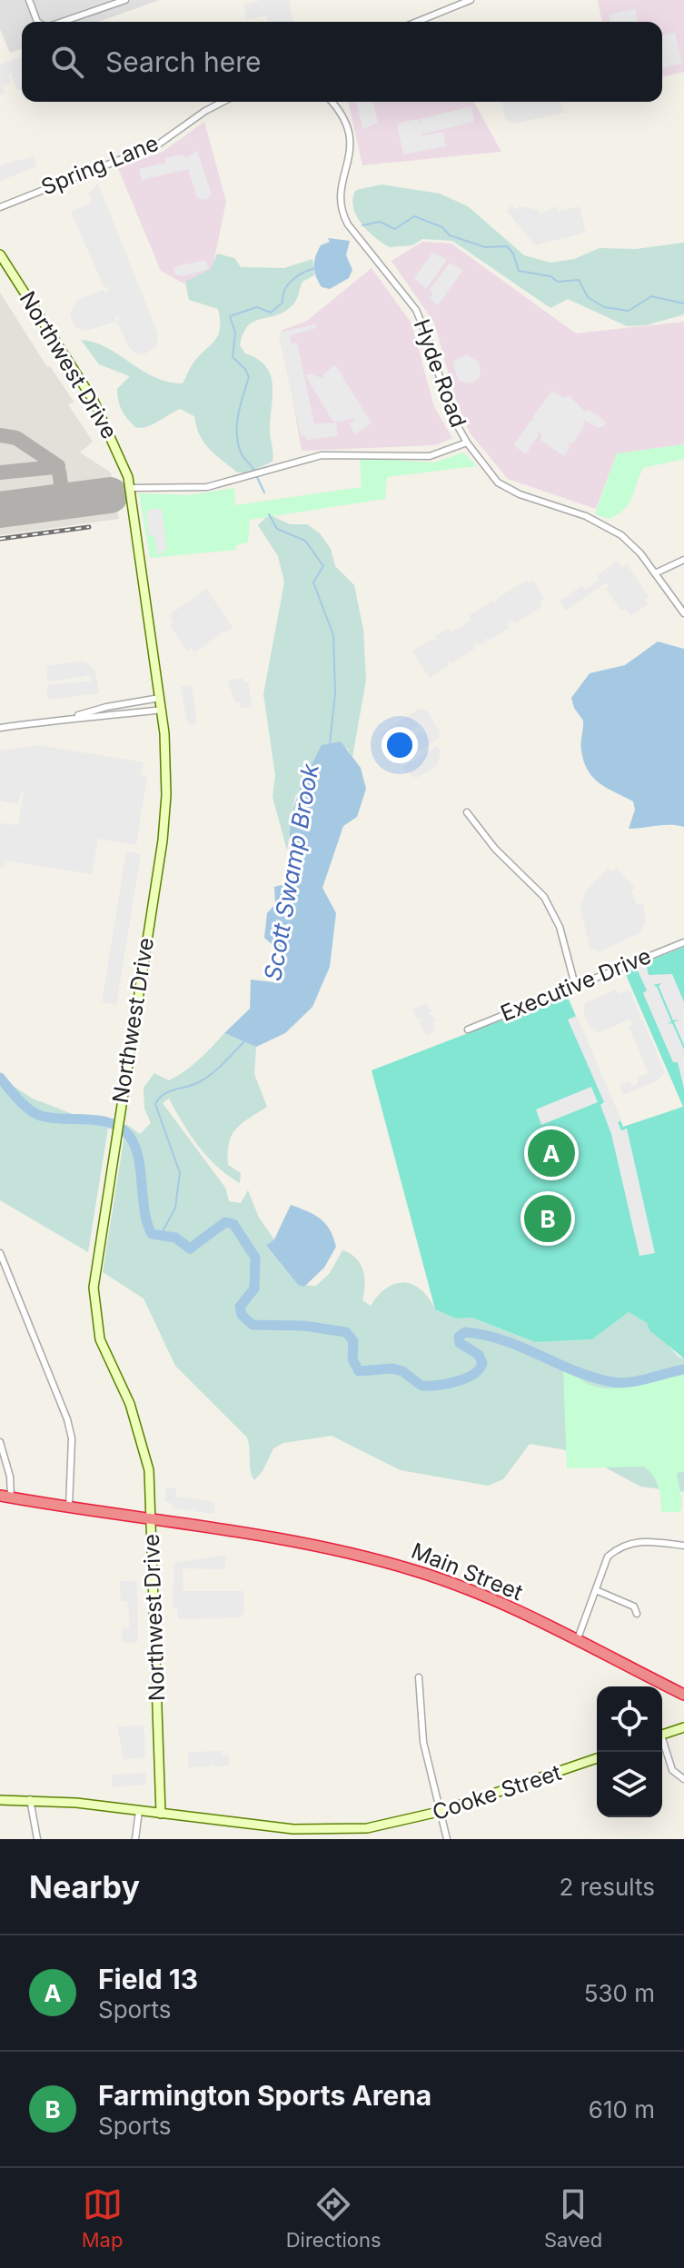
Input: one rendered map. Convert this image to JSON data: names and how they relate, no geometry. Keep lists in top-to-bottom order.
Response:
{
  "streets": {
    "highway": ["Main Street"],
    "main road": ["Northwest Drive", "Cooke Street"],
    "street": ["Spring Lane", "Hyde Road", "Executive Drive"]
  },
  "crossings": [
    ["Northwest Drive", "Main Street"],
    ["Northwest Drive", "Cooke Street"]
  ],
  "water": ["Scott Swamp Brook"],
  "page": {
    "search": "Search here",
    "pins": ["A", "B"],
    "heading": ["Nearby", "2 results"],
    "list": [
      {
        "mark": "A",
        "name": "Field 13",
        "note": "Sports",
        "value": "530 m"
      },
      {
        "mark": "B",
        "name": "Farmington Sports Arena",
        "note": "Sports",
        "value": "610 m"
      }
    ],
    "nav": ["Map", "Directions", "Saved"]
  }
}
